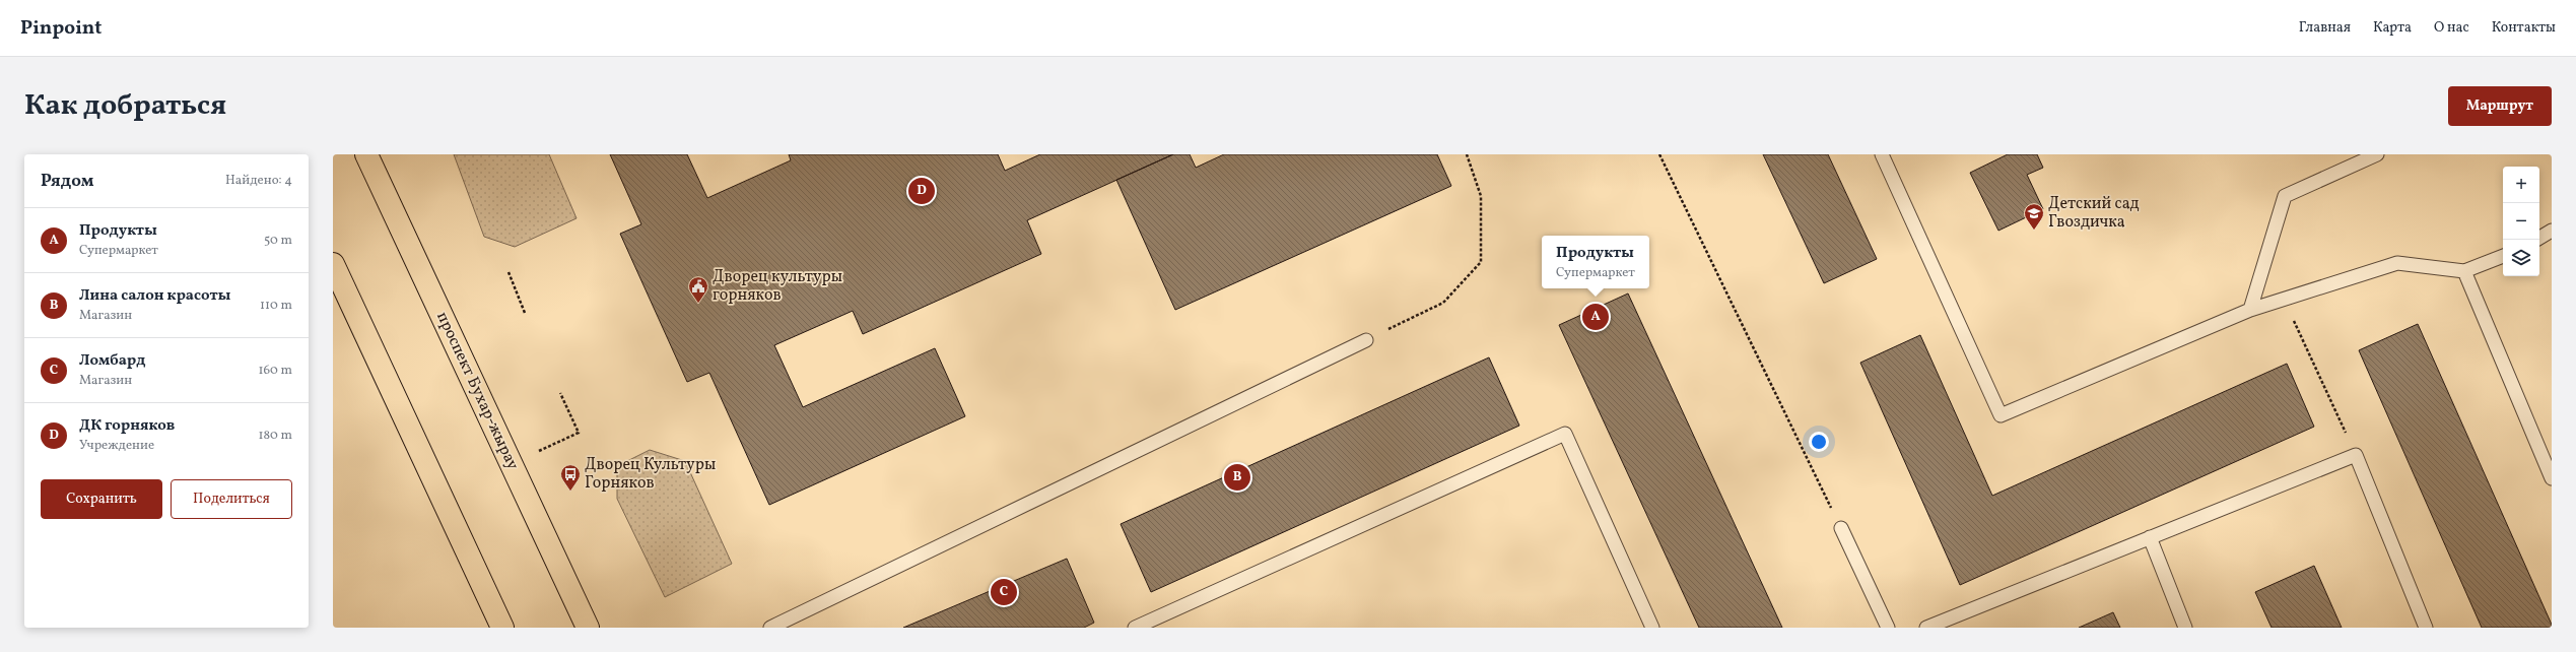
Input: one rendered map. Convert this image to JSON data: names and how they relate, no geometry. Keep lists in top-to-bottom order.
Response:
{
  "streets": {
    "main road": ["проспект Бухар-жырау"]
  },
  "places": {
    "school or university": ["Детский сад Гвоздичка"],
    "public building": ["Дворец культуры горняков"],
    "bus stop": ["Дворец Культуры Горняков"]
  },
  "page": {
    "header": "Pinpoint",
    "nav": [
      "Главная",
      "Карта",
      "О нас",
      "Контакты"
    ],
    "title": "Как добраться",
    "buttons": [
      "Маршрут",
      ["Сохранить", "Поделиться"]
    ],
    "heading": ["Рядом", "Найдено: 4"],
    "map_buttons": ["+", "−"],
    "pins": [
      "D",
      "A",
      "B",
      "C"
    ],
    "list": [
      {
        "mark": "A",
        "name": "Продукты",
        "note": "Супермаркет",
        "value": "50 m"
      },
      {
        "mark": "B",
        "name": "Лина салон красоты",
        "note": "Магазин",
        "value": "110 m"
      },
      {
        "mark": "C",
        "name": "Ломбард",
        "note": "Магазин",
        "value": "160 m"
      },
      {
        "mark": "D",
        "name": "ДК горняков",
        "note": "Учреждение",
        "value": "180 m"
      }
    ],
    "popup": ["Продукты", "Супермаркет"]
  }
}
